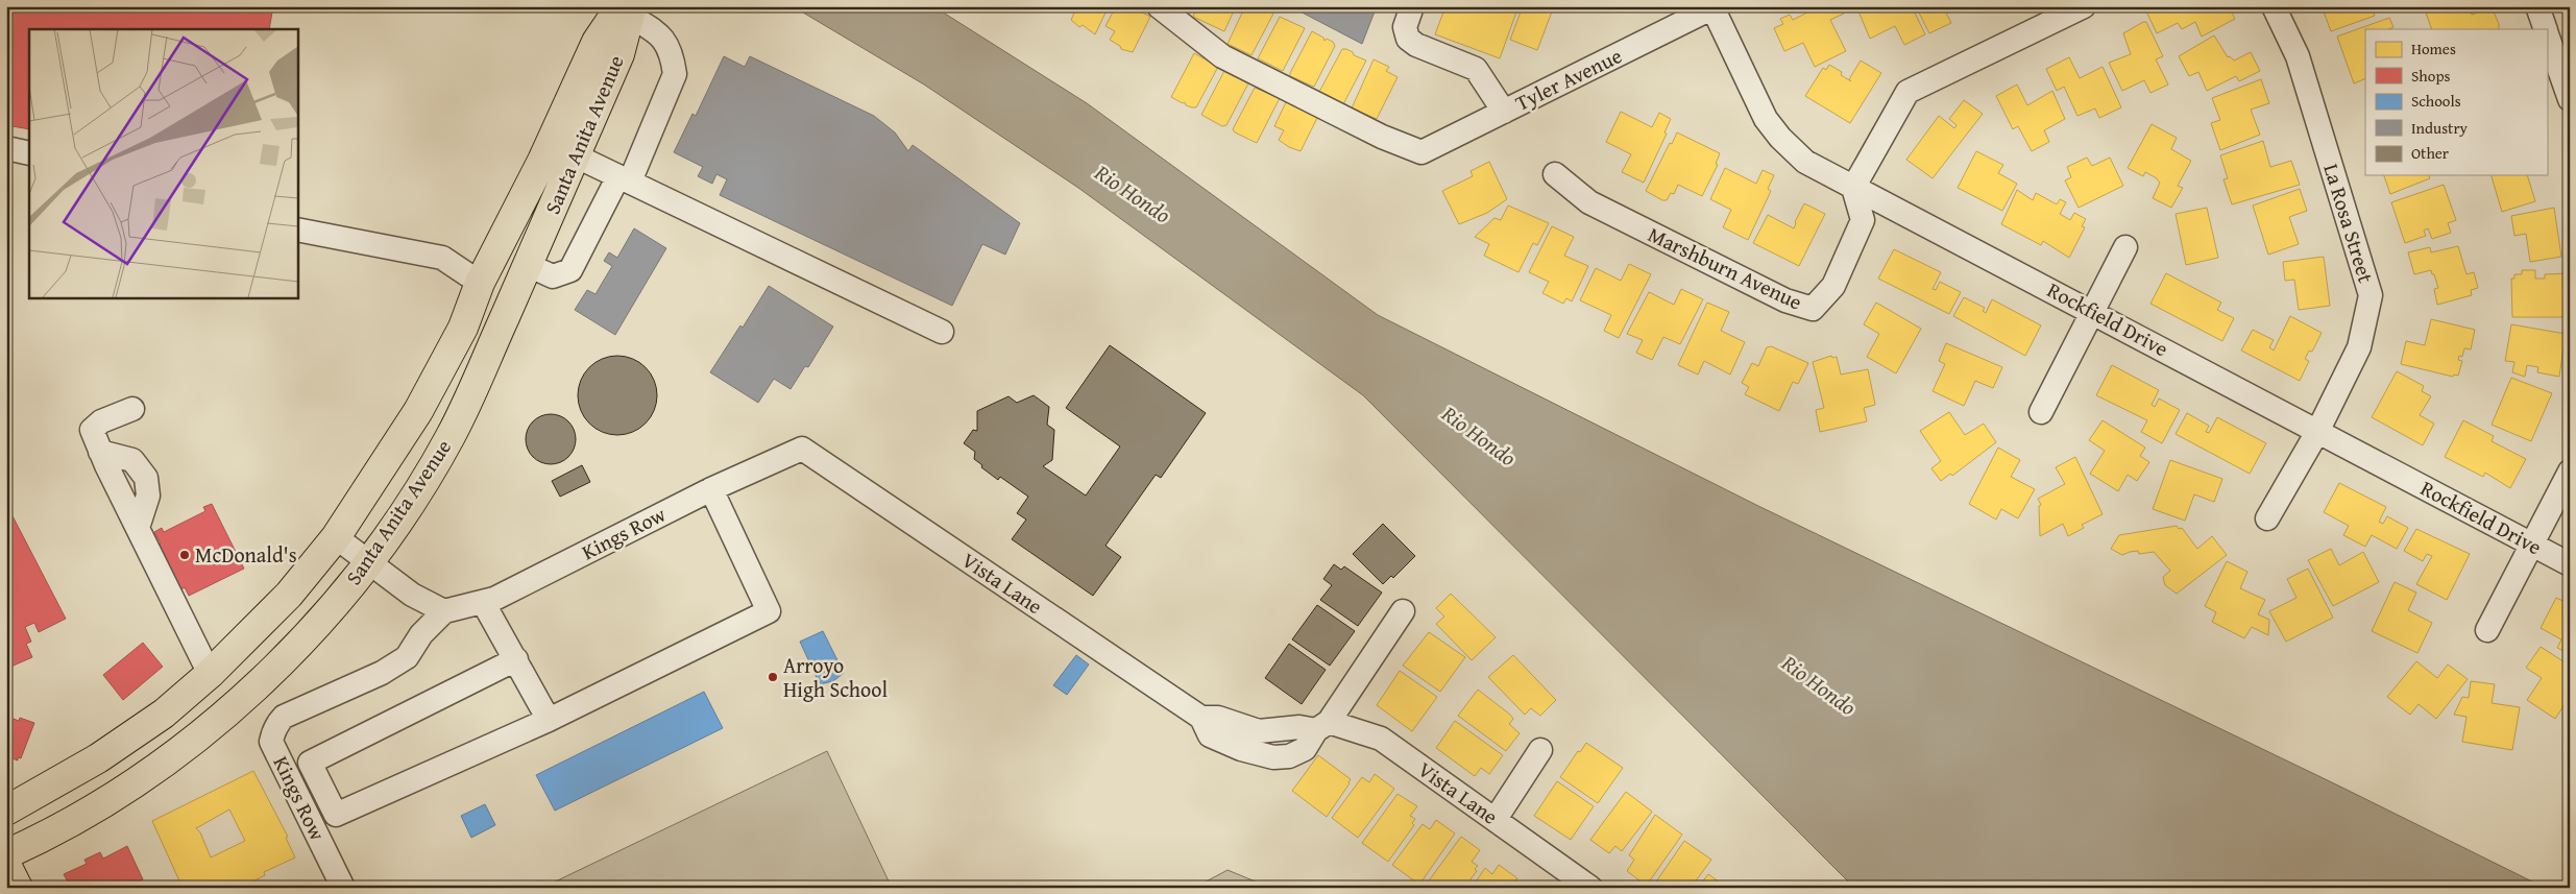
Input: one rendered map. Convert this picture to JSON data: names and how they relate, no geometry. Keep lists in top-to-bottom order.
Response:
{
  "streets": {
    "main road": ["Santa Anita Avenue"],
    "street": [
      "Tyler Avenue",
      "La Rosa Street",
      "Marshburn Avenue",
      "Rockfield Drive",
      "Kings Row",
      "Vista Lane"
    ]
  },
  "crossings": [
    ["Tyler Avenue", "Rockfield Drive"],
    ["La Rosa Street", "Rockfield Drive"],
    ["Marshburn Avenue", "Rockfield Drive"],
    ["Kings Row", "Vista Lane"]
  ],
  "water": ["Rio Hondo"],
  "places": ["McDonald's", "Arroyo High School"],
  "legend": [
    "Homes",
    "Shops",
    "Schools",
    "Industry",
    "Other"
  ]
}
